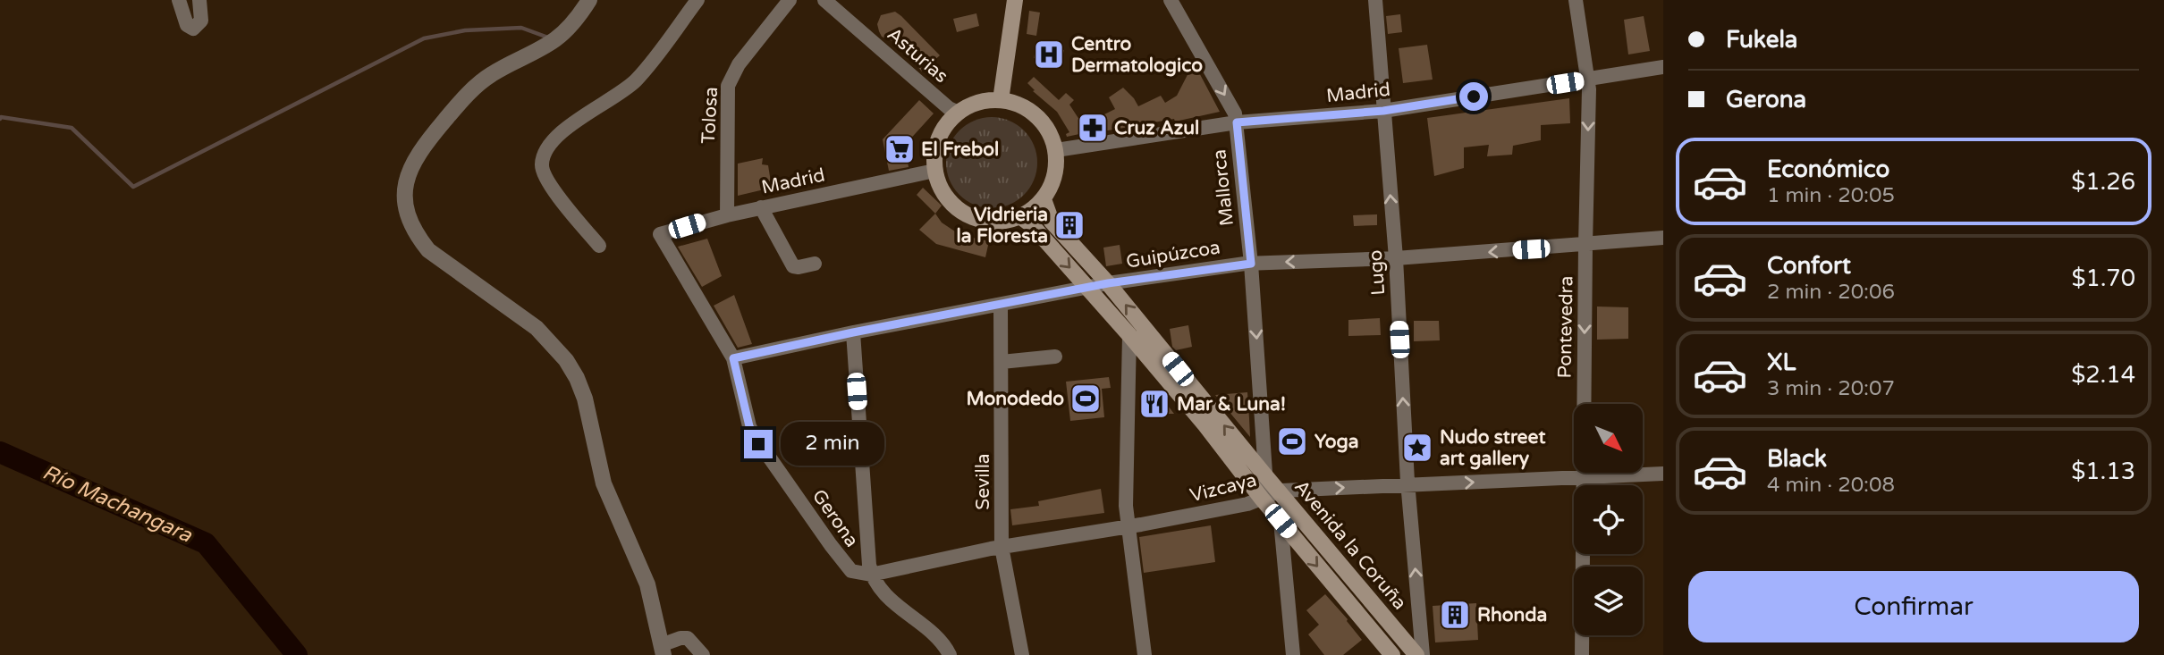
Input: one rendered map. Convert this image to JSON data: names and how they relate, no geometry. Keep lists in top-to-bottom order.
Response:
{
  "streets": {
    "main road": ["Avenida la Coruña"],
    "street": [
      "Asturias",
      "Madrid",
      "Tolosa",
      "Mallorca",
      "Guipúzcoa",
      "Lugo",
      "Pontevedra",
      "Sevilla",
      "Vizcaya",
      "Gerona"
    ]
  },
  "crossings": [
    ["Asturias", "Madrid"],
    ["Asturias", "Avenida la Coruña"],
    ["Madrid", "Tolosa"],
    ["Madrid", "Mallorca"],
    ["Madrid", "Lugo"],
    ["Madrid", "Pontevedra"],
    ["Madrid", "Gerona"],
    ["Madrid", "Avenida la Coruña"],
    ["Mallorca", "Guipúzcoa"],
    ["Mallorca", "Vizcaya"],
    ["Mallorca", "Avenida la Coruña"],
    ["Guipúzcoa", "Lugo"],
    ["Guipúzcoa", "Pontevedra"],
    ["Guipúzcoa", "Sevilla"],
    ["Guipúzcoa", "Gerona"],
    ["Guipúzcoa", "Avenida la Coruña"],
    ["Lugo", "Vizcaya"],
    ["Pontevedra", "Vizcaya"],
    ["Sevilla", "Vizcaya"],
    ["Vizcaya", "Gerona"],
    ["Vizcaya", "Avenida la Coruña"]
  ],
  "one_way": [
    "Mallorca",
    "Guipúzcoa",
    "Lugo",
    "Pontevedra",
    "Vizcaya"
  ],
  "water": ["Río Machangara"],
  "places": {
    "hospital": ["Centro Dermatologico"],
    "pharmacy": ["Cruz Azul"],
    "supermarket": ["El Frebol"],
    "building": ["Vidrieria la Floresta", "Rhonda"],
    "sports": ["Monodedo", "Yoga"],
    "restaurant": ["Mar & Luna!"],
    "place": ["Nudo street art gallery"]
  },
  "north": "bottom right",
  "page": {
    "banner": ["Fukela", "Gerona"],
    "list": [
      {
        "name": "Económico",
        "note": "1 min · 20:05",
        "value": "$1.26"
      },
      {
        "name": "Confort",
        "note": "2 min · 20:06",
        "value": "$1.70"
      },
      {
        "name": "XL",
        "note": "3 min · 20:07",
        "value": "$2.14"
      },
      {
        "name": "Black",
        "note": "4 min · 20:08",
        "value": "$1.13"
      }
    ],
    "bubble": "2 min",
    "buttons": "Confirmar"
  }
}
